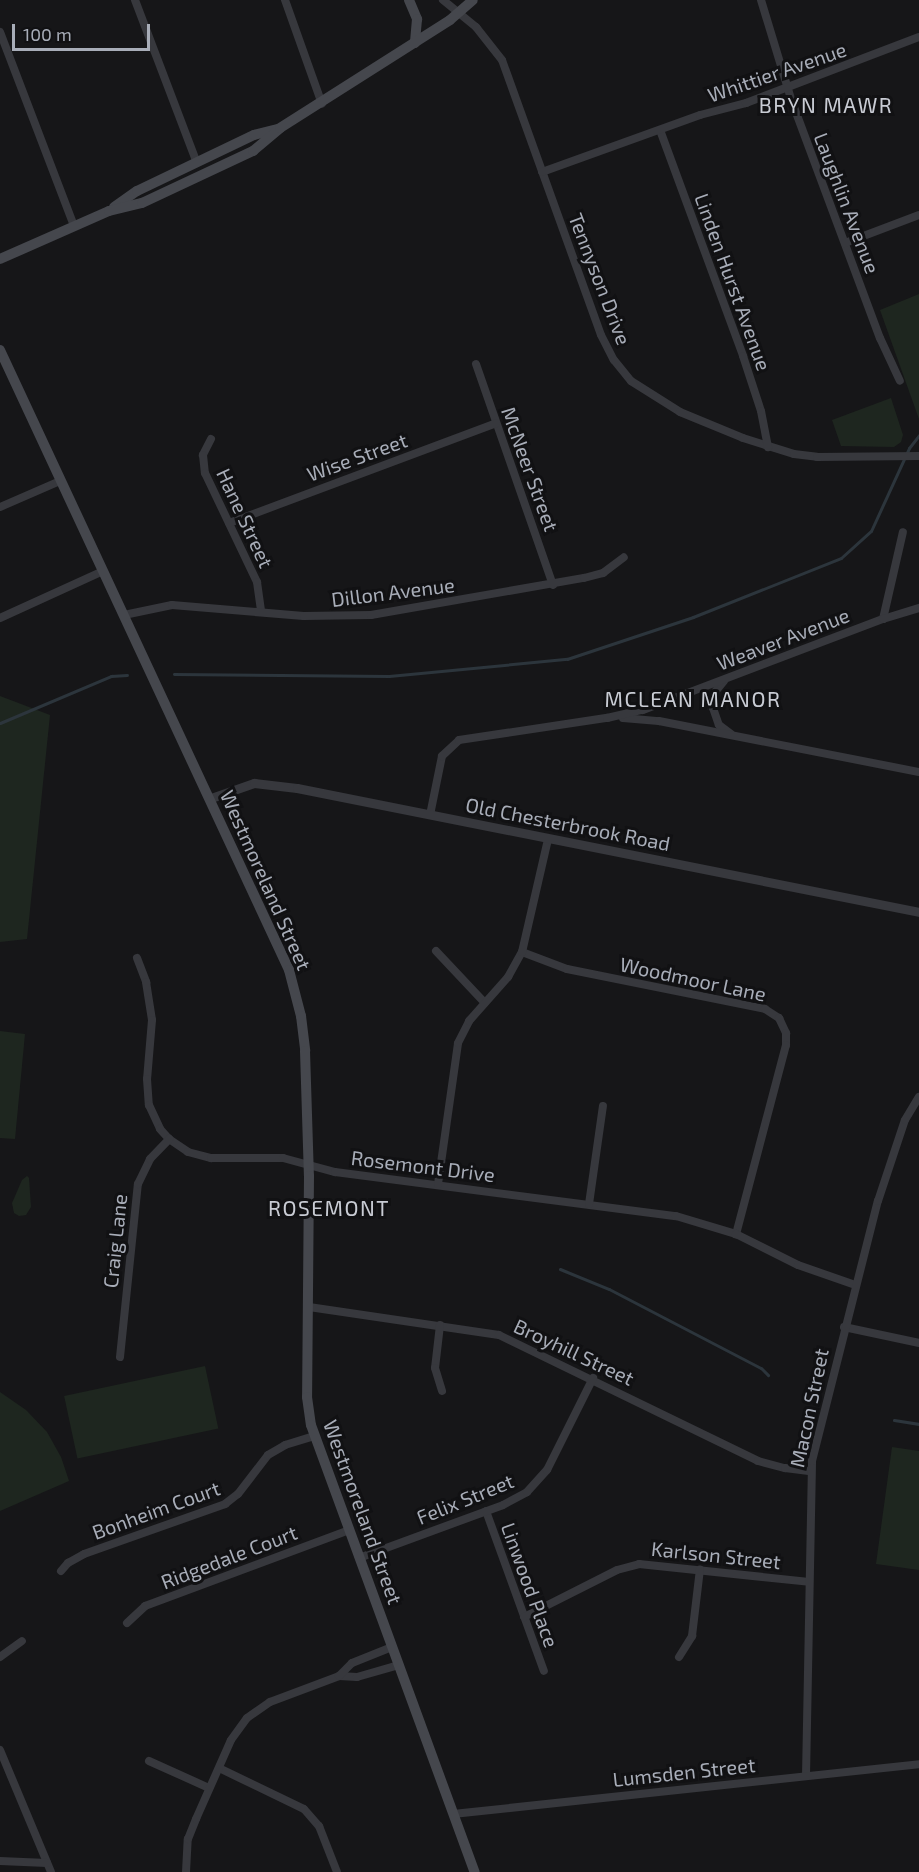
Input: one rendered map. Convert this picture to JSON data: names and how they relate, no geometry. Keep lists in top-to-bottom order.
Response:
{
  "streets": {
    "main road": ["Westmoreland Street"],
    "street": [
      "Whittier Avenue",
      "Laughlin Avenue",
      "Tennyson Drive",
      "Linden Hurst Avenue",
      "Wise Street",
      "McNeer Street",
      "Hane Street",
      "Dillon Avenue",
      "Weaver Avenue",
      "Old Chesterbrook Road",
      "Woodmoor Lane",
      "Rosemont Drive",
      "Craig Lane",
      "Broyhill Street",
      "Macon Street",
      "Felix Street",
      "Bonheim Court",
      "Karlson Street",
      "Ridgedale Court",
      "Linwood Place",
      "Lumsden Street"
    ]
  },
  "crossings": [
    ["Whittier Avenue", "Laughlin Avenue"],
    ["Whittier Avenue", "Tennyson Drive"],
    ["Whittier Avenue", "Linden Hurst Avenue"],
    ["Tennyson Drive", "Linden Hurst Avenue"],
    ["Wise Street", "McNeer Street"],
    ["Wise Street", "Hane Street"],
    ["McNeer Street", "Dillon Avenue"],
    ["Hane Street", "Dillon Avenue"],
    ["Dillon Avenue", "Westmoreland Street"],
    ["Weaver Avenue", "Old Chesterbrook Road"],
    ["Old Chesterbrook Road", "Westmoreland Street"],
    ["Westmoreland Street", "Rosemont Drive"],
    ["Westmoreland Street", "Broyhill Street"],
    ["Westmoreland Street", "Felix Street"],
    ["Westmoreland Street", "Bonheim Court"],
    ["Westmoreland Street", "Ridgedale Court"],
    ["Westmoreland Street", "Lumsden Street"],
    ["Woodmoor Lane", "Rosemont Drive"],
    ["Rosemont Drive", "Craig Lane"],
    ["Rosemont Drive", "Macon Street"],
    ["Broyhill Street", "Macon Street"],
    ["Broyhill Street", "Felix Street"],
    ["Macon Street", "Karlson Street"],
    ["Macon Street", "Lumsden Street"],
    ["Felix Street", "Linwood Place"],
    ["Karlson Street", "Linwood Place"]
  ],
  "districts": ["BRYN MAWR", "MCLEAN MANOR", "ROSEMONT"],
  "scale_bar": "100 m"
}
